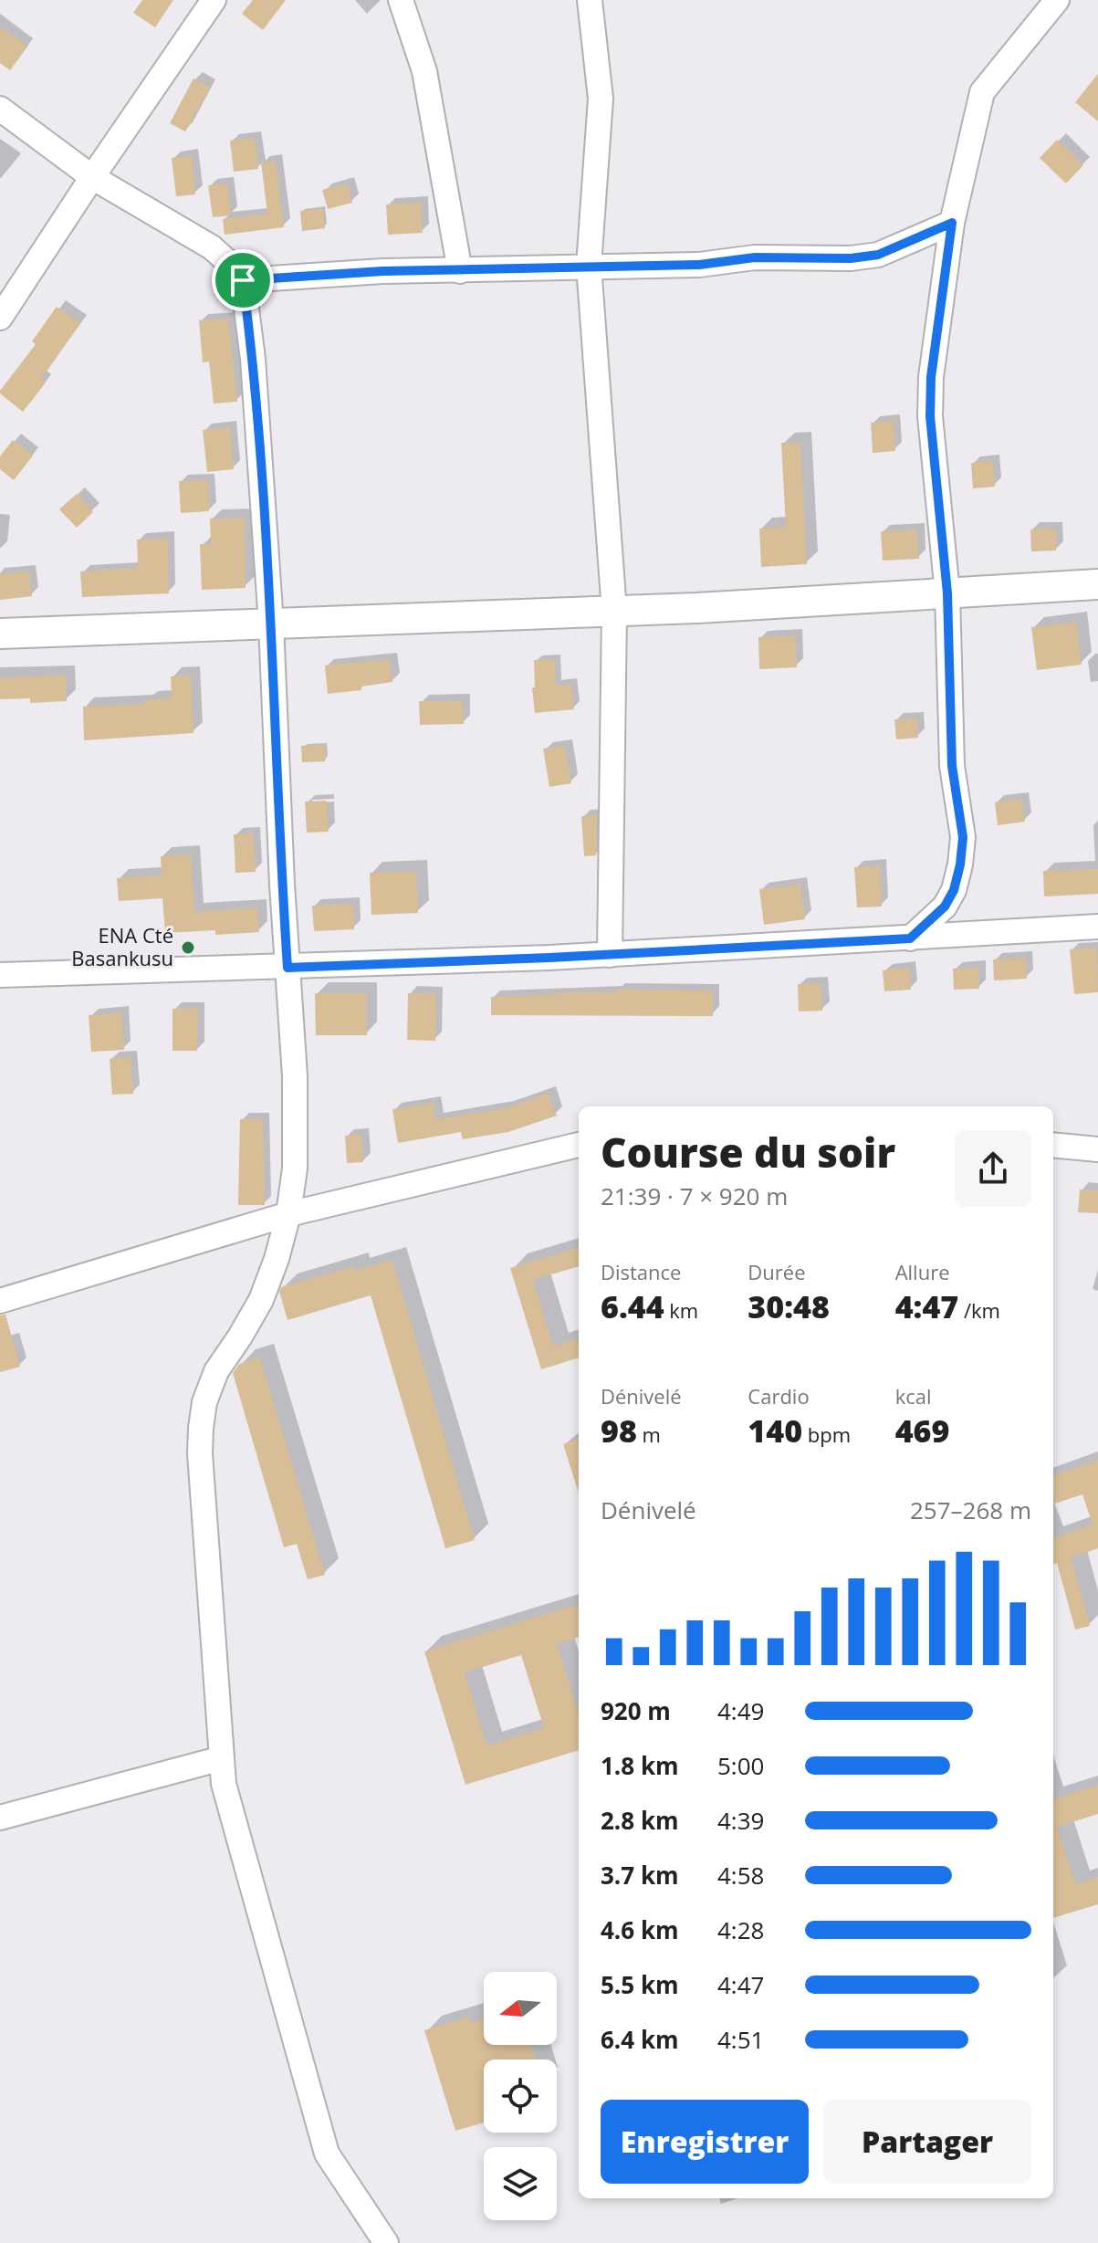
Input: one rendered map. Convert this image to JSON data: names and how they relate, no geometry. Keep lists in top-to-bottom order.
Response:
{
  "places": ["ENA Cté Basankusu"],
  "north": "left",
  "page": {
    "heading": ["Course du soir", "21:39 · 7 × 920 m"],
    "stats": [
      ["Distance", "6.44 km"],
      ["Durée", "30:48"],
      ["Allure", "4:47 /km"],
      ["Dénivelé", "98 m"],
      ["Cardio", "140 bpm"],
      ["kcal", "469"]
    ],
    "chart": ["Dénivelé", "257–268 m"],
    "list": [
      {
        "name": "920 m",
        "note": "4:49"
      },
      {
        "name": "1.8 km",
        "note": "5:00"
      },
      {
        "name": "2.8 km",
        "note": "4:39"
      },
      {
        "name": "3.7 km",
        "note": "4:58"
      },
      {
        "name": "4.6 km",
        "note": "4:28"
      },
      {
        "name": "5.5 km",
        "note": "4:47"
      },
      {
        "name": "6.4 km",
        "note": "4:51"
      }
    ],
    "buttons": ["Enregistrer", "Partager"]
  }
}
